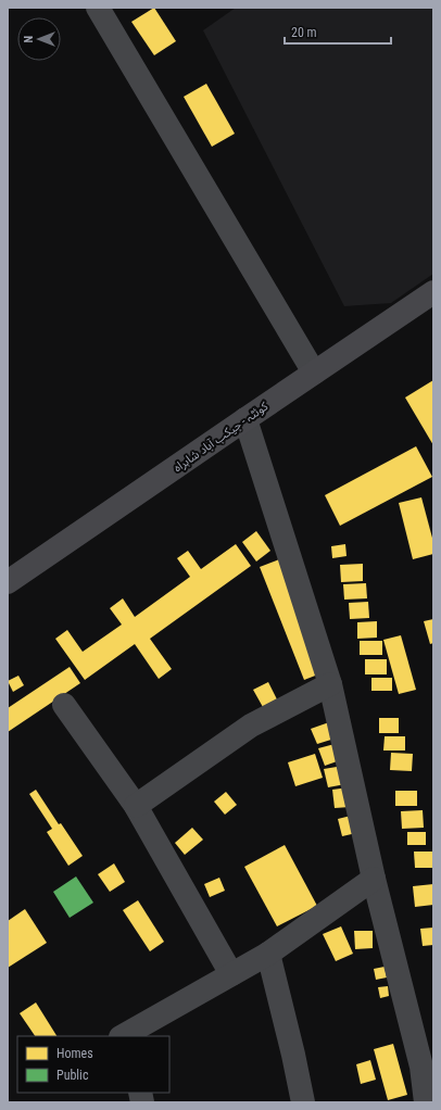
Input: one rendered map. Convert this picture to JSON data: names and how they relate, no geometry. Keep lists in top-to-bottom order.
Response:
{
  "streets": {
    "highway": ["کوئٹہ - جیکب آباد شاہراہ"]
  },
  "legend": ["Homes", "Public"],
  "scale_bar": "20 m",
  "north": "left"
}
